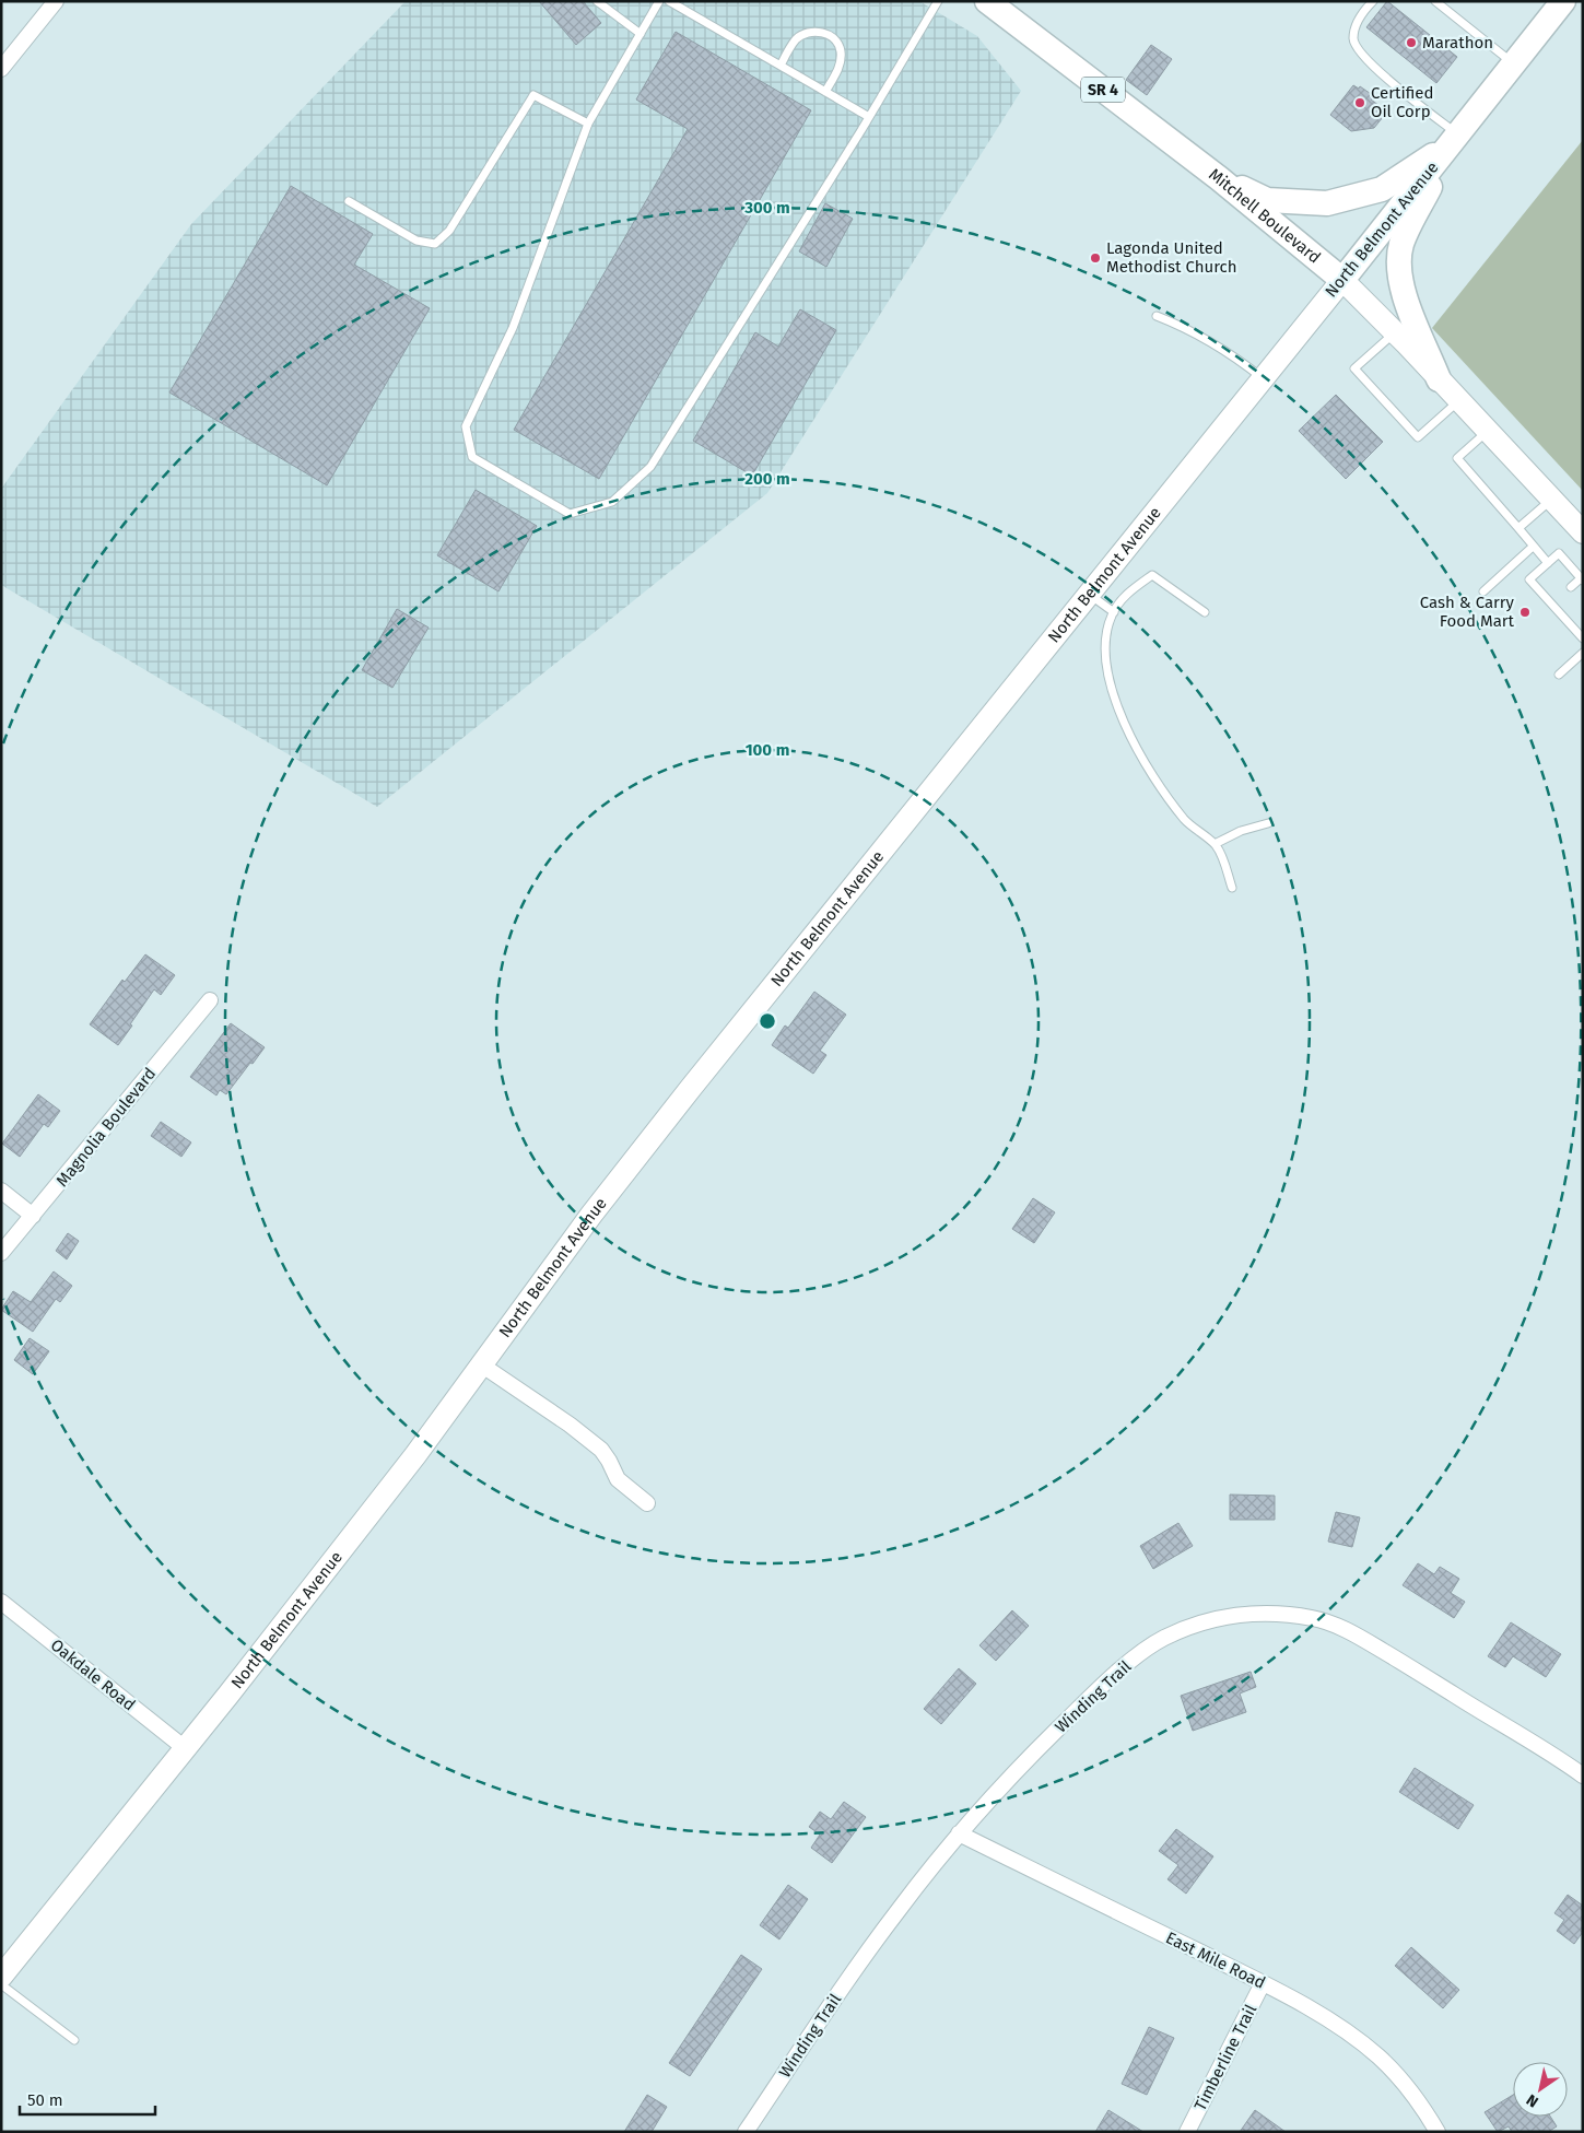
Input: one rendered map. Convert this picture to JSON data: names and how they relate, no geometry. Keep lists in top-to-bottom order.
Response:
{
  "streets": {
    "main road": ["SR 4", "Mitchell Boulevard", "North Belmont Avenue"],
    "street": [
      "Magnolia Boulevard",
      "Oakdale Road",
      "Winding Trail",
      "East Mile Road",
      "Timberline Trail"
    ]
  },
  "crossings": [
    ["SR 4", "Mitchell Boulevard"],
    ["SR 4", "North Belmont Avenue"],
    ["Mitchell Boulevard", "North Belmont Avenue"],
    ["North Belmont Avenue", "Oakdale Road"],
    ["Winding Trail", "East Mile Road"],
    ["East Mile Road", "Timberline Trail"]
  ],
  "places": [
    "Marathon",
    "Certified Oil Corp",
    "Lagonda United Methodist Church",
    "Cash & Carry Food Mart"
  ],
  "scale_bar": "50 m",
  "north": "bottom left",
  "rings": ["300 m", "200 m", "100 m"]
}
